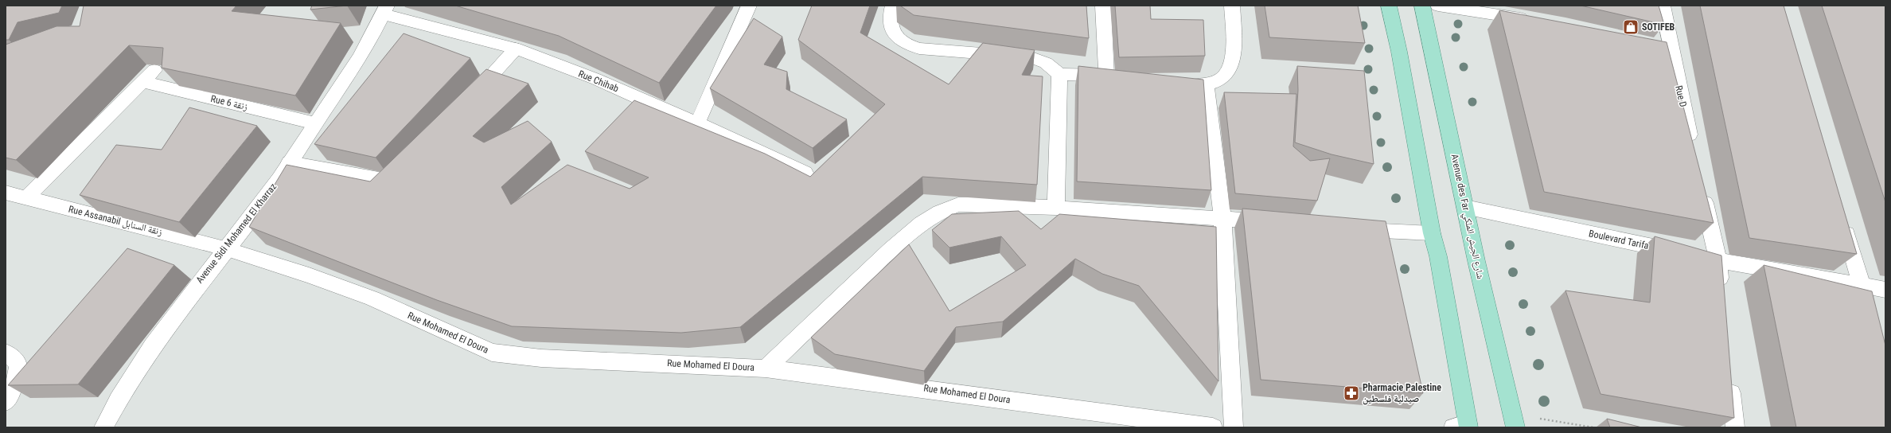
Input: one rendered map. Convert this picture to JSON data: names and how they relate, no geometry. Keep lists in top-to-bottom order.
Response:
{
  "streets": {
    "main road": ["Avenue des Far شارع الجيش الملكي"],
    "street": [
      "Rue Chihab",
      "Rue D",
      "Rue 6 زنقة",
      "Rue Assanabil زنقة السنابل",
      "Avenue Sidi Mohamed El Kharraz",
      "Boulevard Tarifa",
      "Rue Mohamed El Doura"
    ]
  },
  "crossings": [
    ["Rue Chihab", "Avenue Sidi Mohamed El Kharraz"],
    ["Rue 6 زنقة", "Avenue Sidi Mohamed El Kharraz"],
    ["Avenue des Far شارع الجيش الملكي", "Boulevard Tarifa"],
    ["Rue Assanabil زنقة السنابل", "Avenue Sidi Mohamed El Kharraz"],
    ["Rue Assanabil زنقة السنابل", "Rue Mohamed El Doura"],
    ["Avenue Sidi Mohamed El Kharraz", "Rue Mohamed El Doura"]
  ],
  "places": {
    "shop": ["SOTIFEB"],
    "pharmacy": ["Pharmacie Palestine صيدلية فلسطين"]
  }
}
